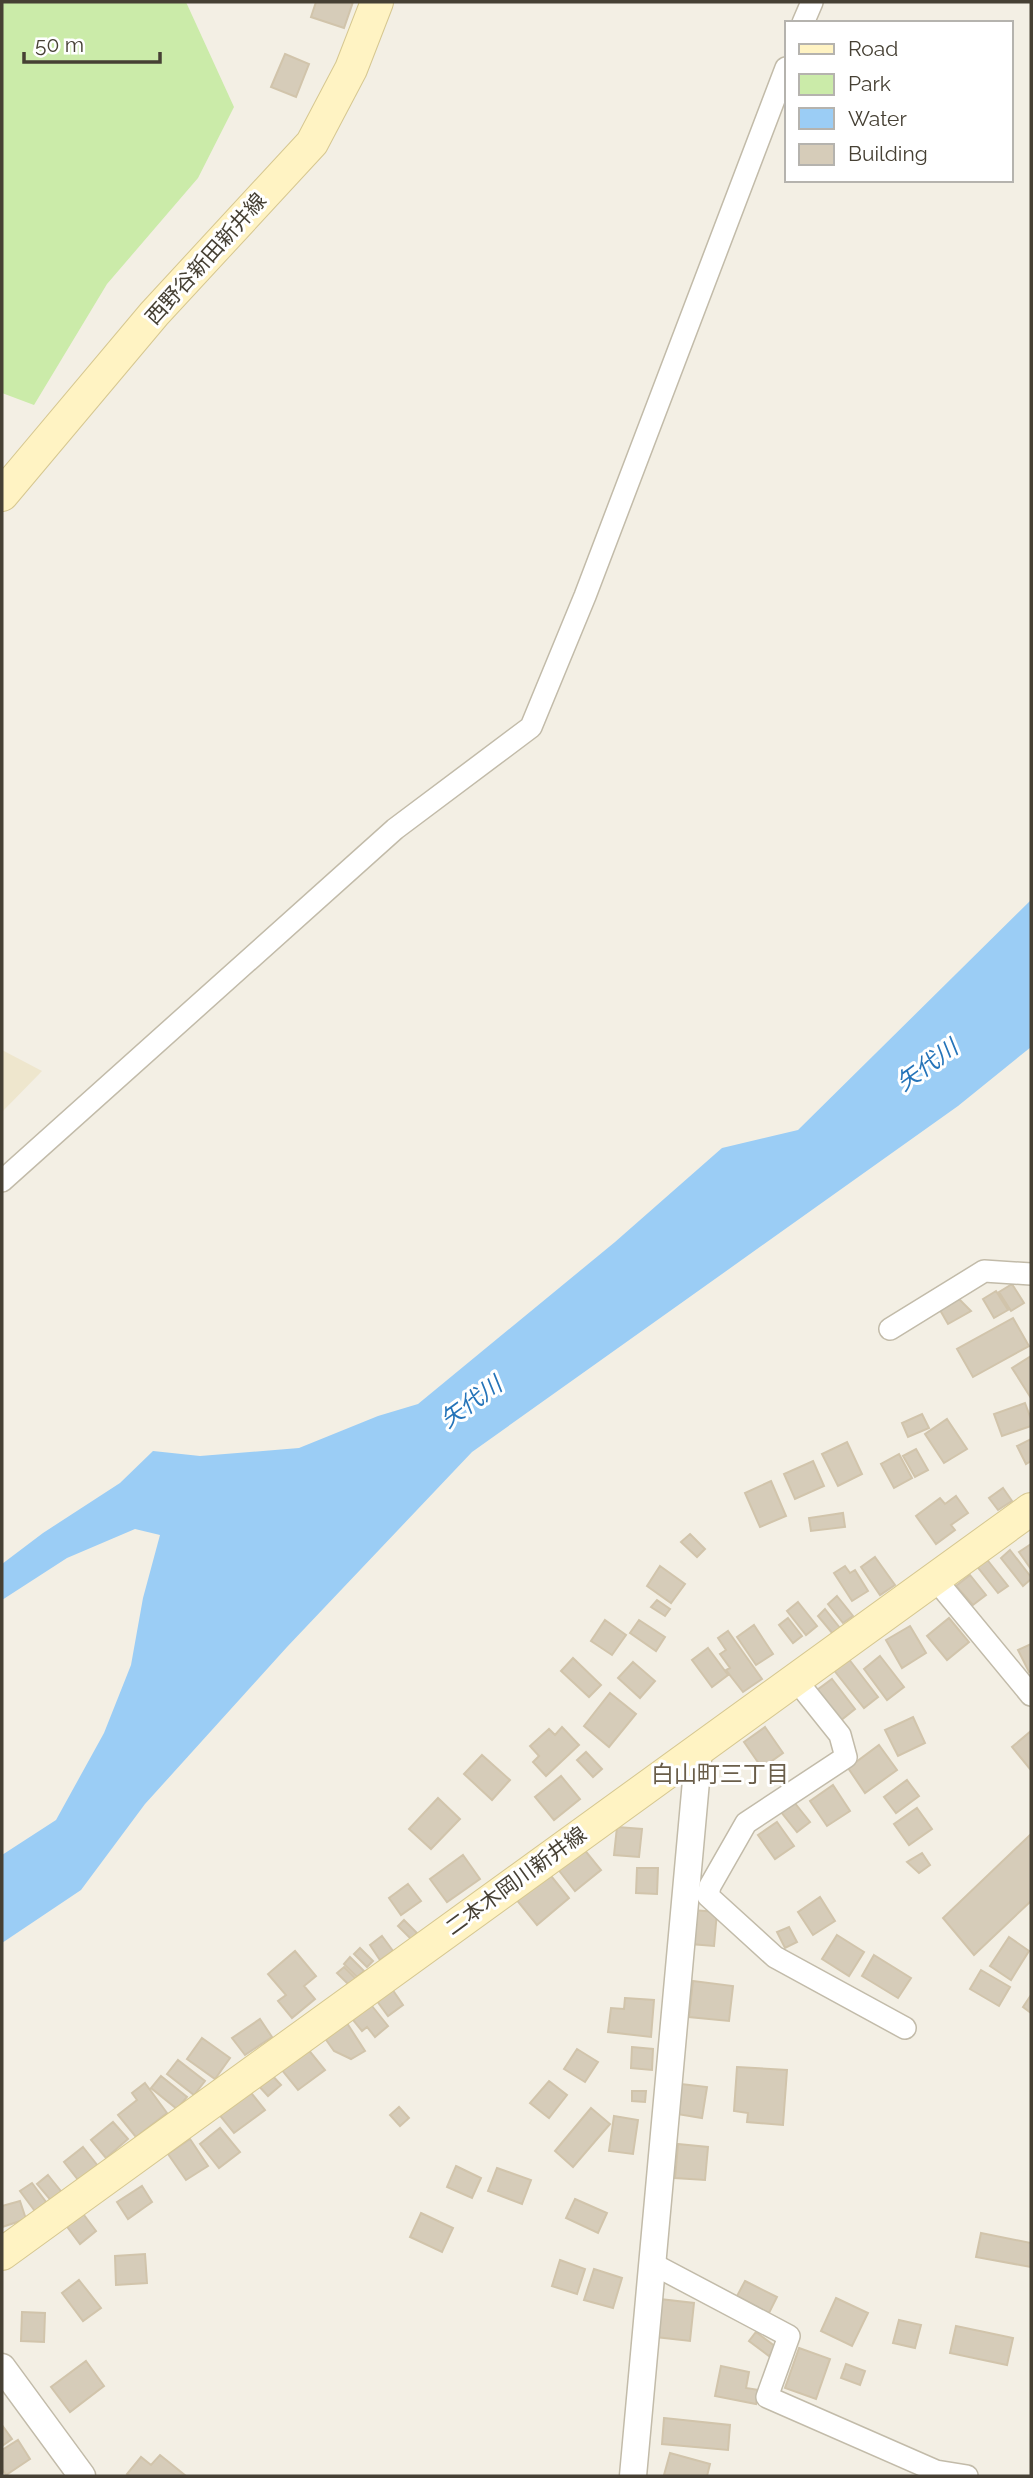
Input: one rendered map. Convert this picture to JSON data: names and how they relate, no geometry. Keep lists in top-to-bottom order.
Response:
{
  "streets": {
    "main road": ["西野谷新田新井線", "二本木岡川新井線"]
  },
  "districts": ["白山町三丁目"],
  "water": ["矢代川"],
  "legend": [
    "Road",
    "Park",
    "Water",
    "Building"
  ],
  "scale_bar": "50 m"
}
